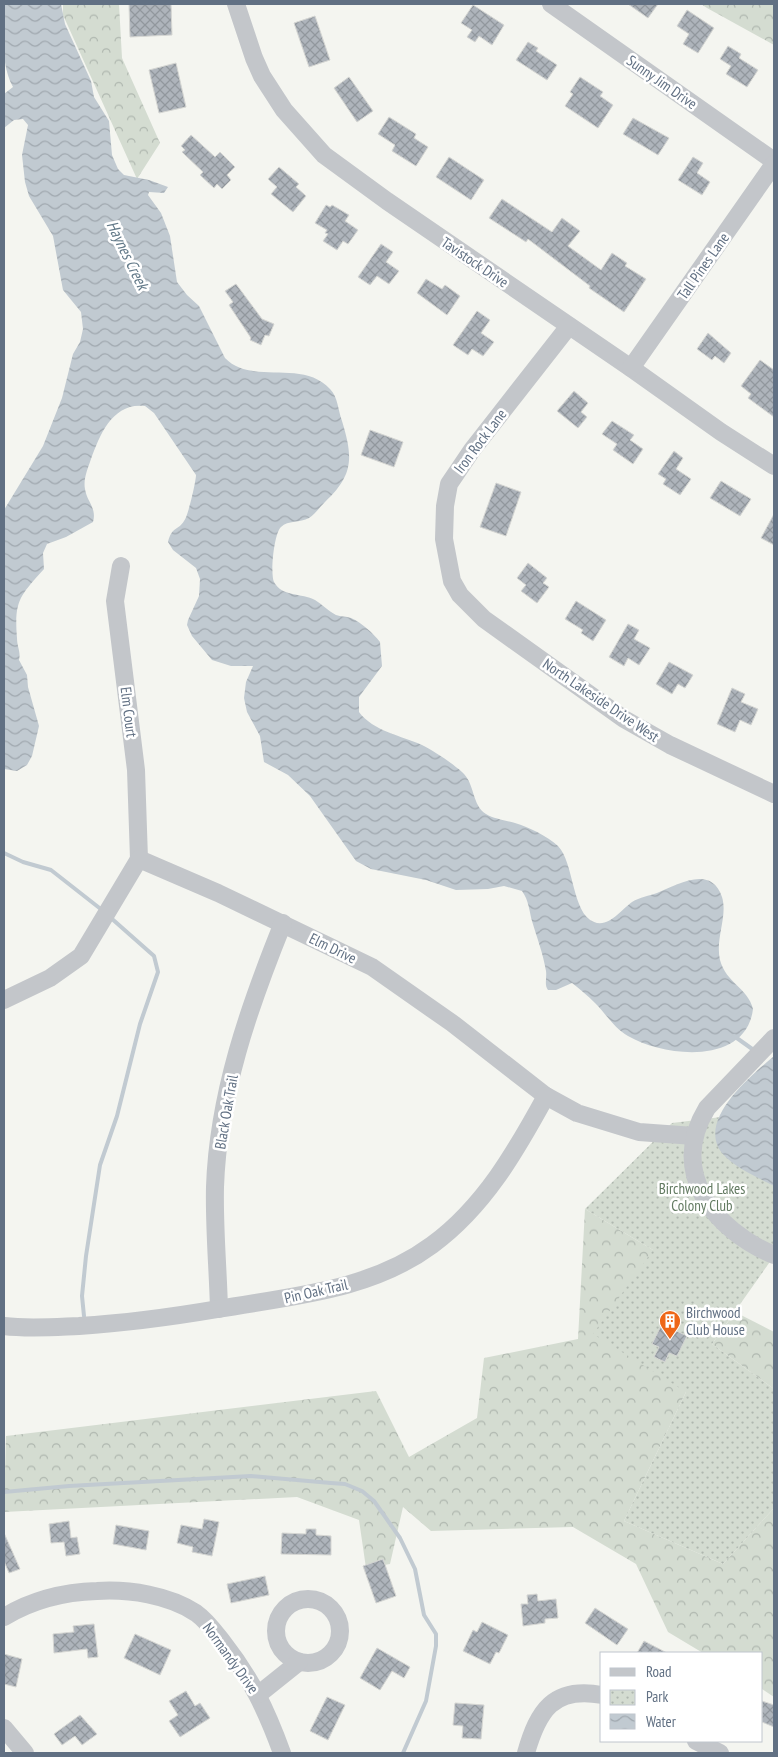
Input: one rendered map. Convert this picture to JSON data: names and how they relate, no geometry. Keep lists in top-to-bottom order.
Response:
{
  "streets": {
    "street": [
      "Sunny Jim Drive",
      "Tavistock Drive",
      "Tall Pines Lane",
      "Iron Rock Lane",
      "North Lakeside Drive West",
      "Elm Court",
      "Elm Drive",
      "Black Oak Trail",
      "Pin Oak Trail",
      "Normandy Drive"
    ]
  },
  "crossings": [
    ["Sunny Jim Drive", "Tall Pines Lane"],
    ["Tavistock Drive", "Tall Pines Lane"],
    ["Tavistock Drive", "Iron Rock Lane"],
    ["Iron Rock Lane", "North Lakeside Drive West"],
    ["Elm Court", "Elm Drive"],
    ["Elm Drive", "Black Oak Trail"],
    ["Elm Drive", "Pin Oak Trail"],
    ["Black Oak Trail", "Pin Oak Trail"]
  ],
  "water": ["Haynes Creek"],
  "parks": ["Birchwood Lakes Colony Club"],
  "places": {
    "building": ["Birchwood Club House"]
  },
  "legend": ["Road", "Park", "Water"]
}
